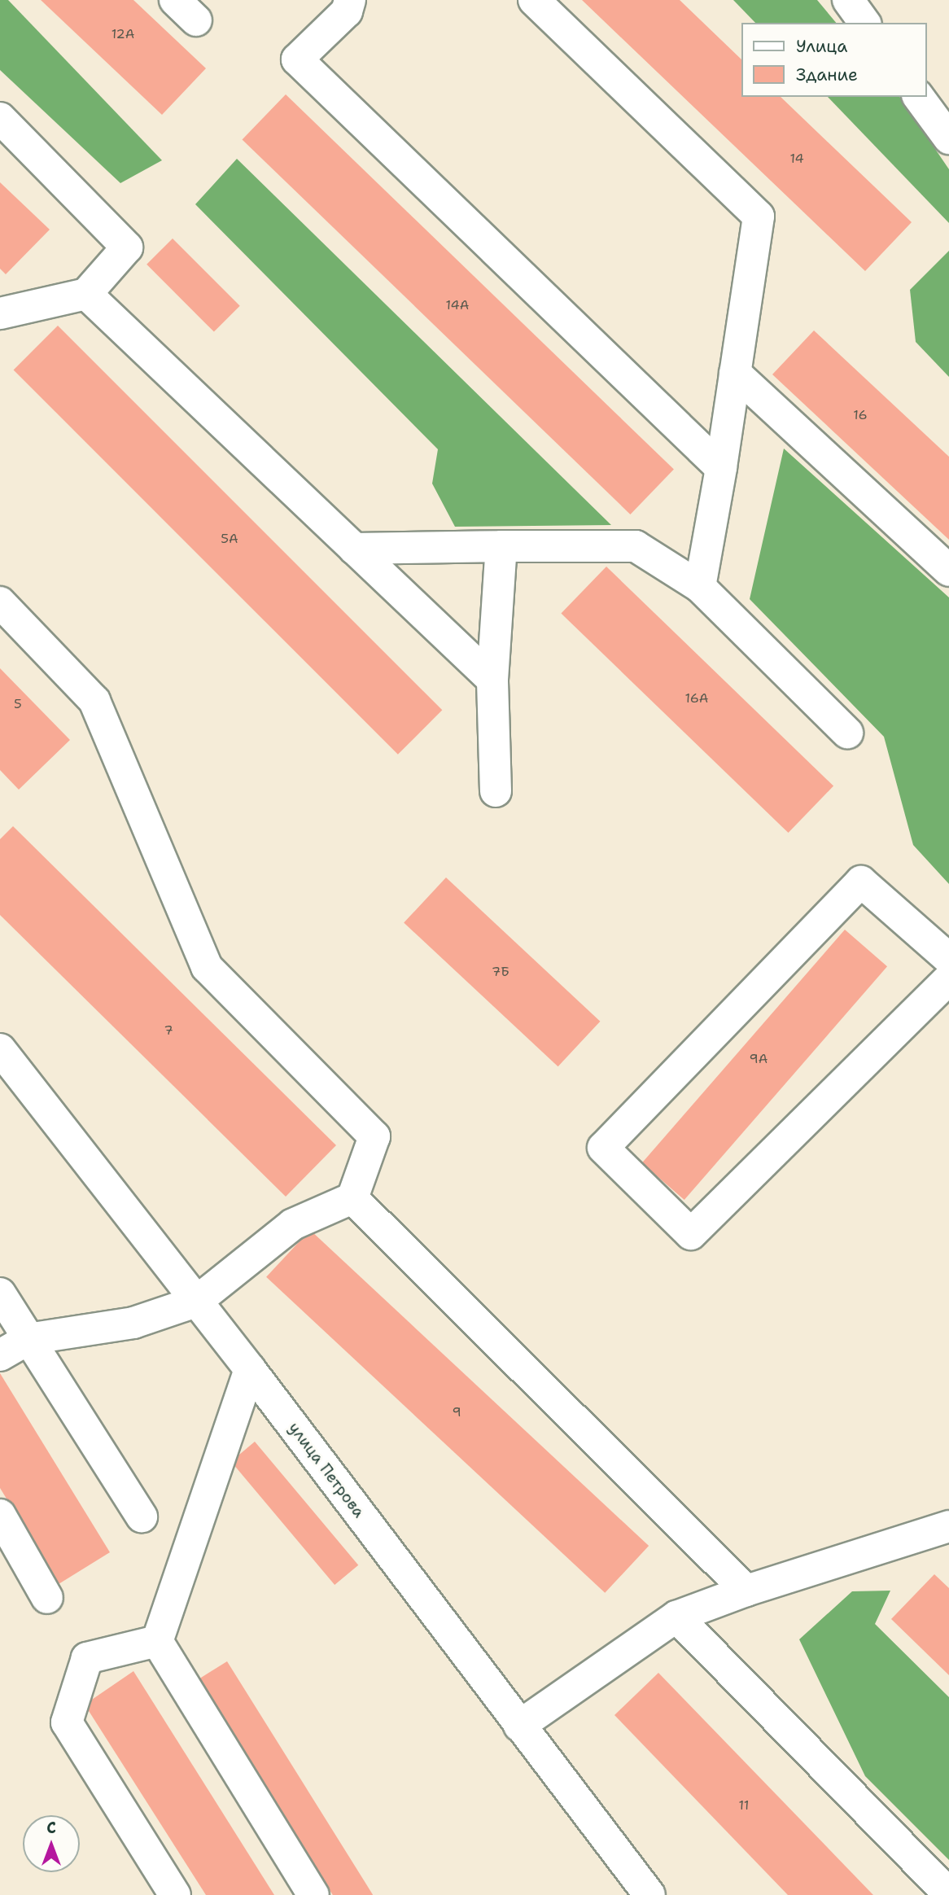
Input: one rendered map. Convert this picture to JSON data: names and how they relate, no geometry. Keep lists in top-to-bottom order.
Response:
{
  "streets": {
    "street": ["улица Петрова"]
  },
  "house_numbers": [
    "12А",
    "14",
    "14А",
    "16",
    "5А",
    "16А",
    "5",
    "7Б",
    "7",
    "9А",
    "9",
    "11"
  ],
  "legend": ["Улица", "Здание"],
  "north": "top"
}
